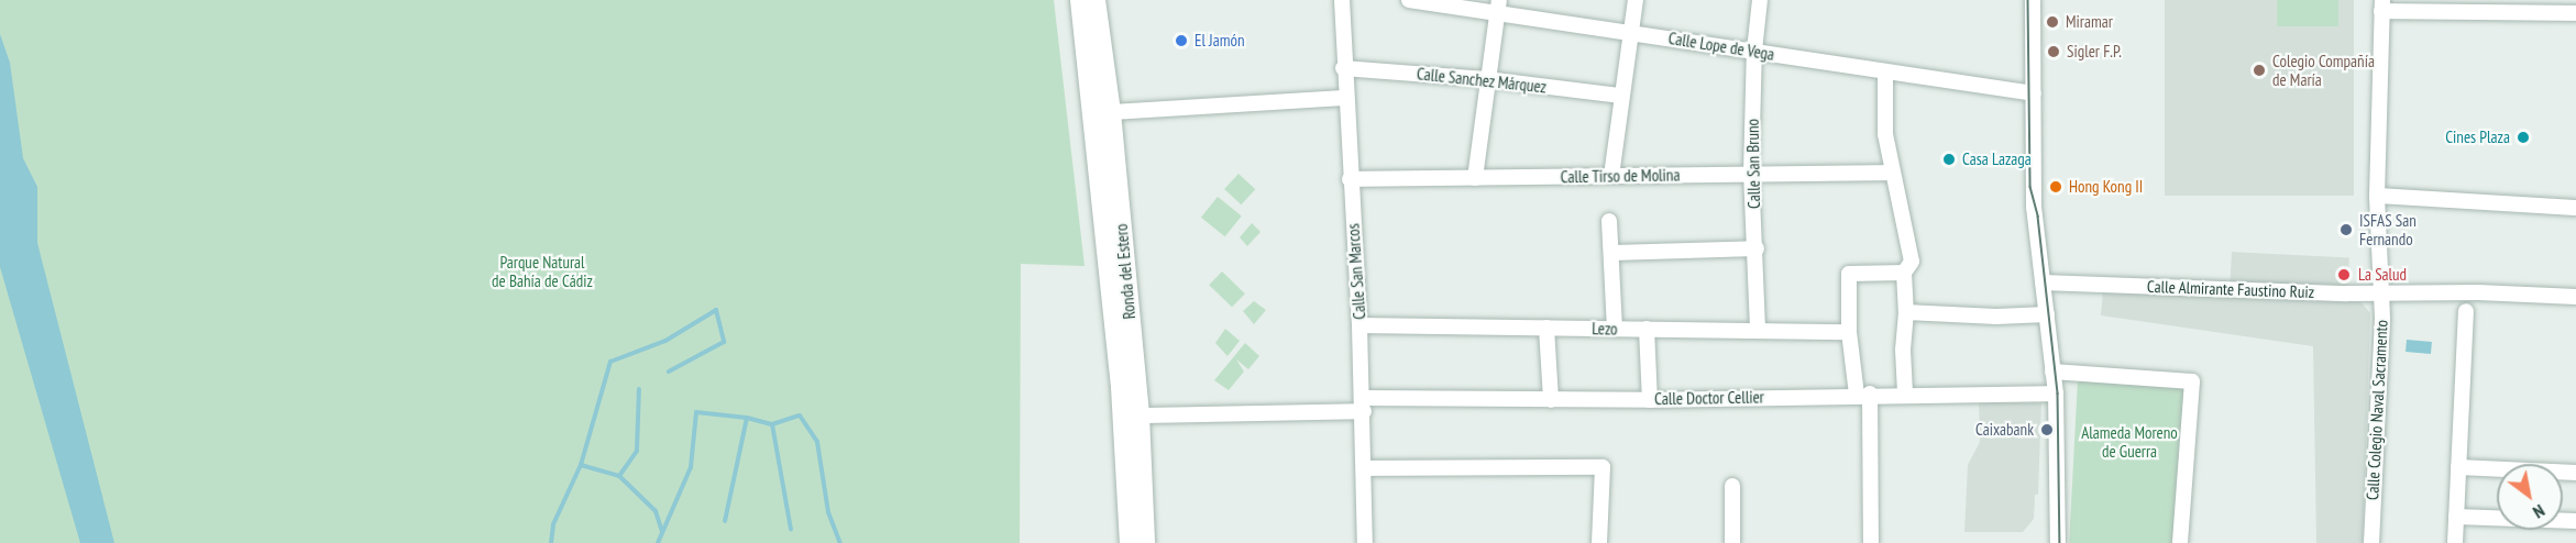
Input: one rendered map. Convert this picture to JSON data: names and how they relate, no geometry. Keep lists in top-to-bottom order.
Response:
{
  "streets": {
    "street": [
      "Calle Lope de Vega",
      "Calle Sanchez Márquez",
      "Calle San Bruno",
      "Calle Tirso de Molina",
      "Ronda del Estero",
      "Calle San Marcos",
      "Calle Almirante Faustino Ruiz",
      "Lezo",
      "Calle Doctor Cellier",
      "Calle Colegio Naval Sacramento"
    ]
  },
  "crossings": [
    ["Calle Lope de Vega", "Calle San Bruno"],
    ["Calle Sanchez Márquez", "Calle San Marcos"],
    ["Calle San Bruno", "Calle Tirso de Molina"],
    ["Calle San Bruno", "Lezo"],
    ["Calle Tirso de Molina", "Calle San Marcos"],
    ["Ronda del Estero", "Calle Doctor Cellier"],
    ["Calle San Marcos", "Lezo"],
    ["Calle San Marcos", "Calle Doctor Cellier"],
    ["Calle Almirante Faustino Ruiz", "Calle Colegio Naval Sacramento"]
  ],
  "parks": ["Parque Natural de Bahía de Cádiz", "Alameda Moreno de Guerra"],
  "places": [
    "Miramar",
    "El Jamón",
    "Sigler F.P.",
    "Colegio Compañía de María",
    "Cines Plaza",
    "Casa Lazaga",
    "Hong Kong II",
    "ISFAS San Fernando",
    "La Salud",
    "Caixabank"
  ],
  "north": "bottom right"
}
